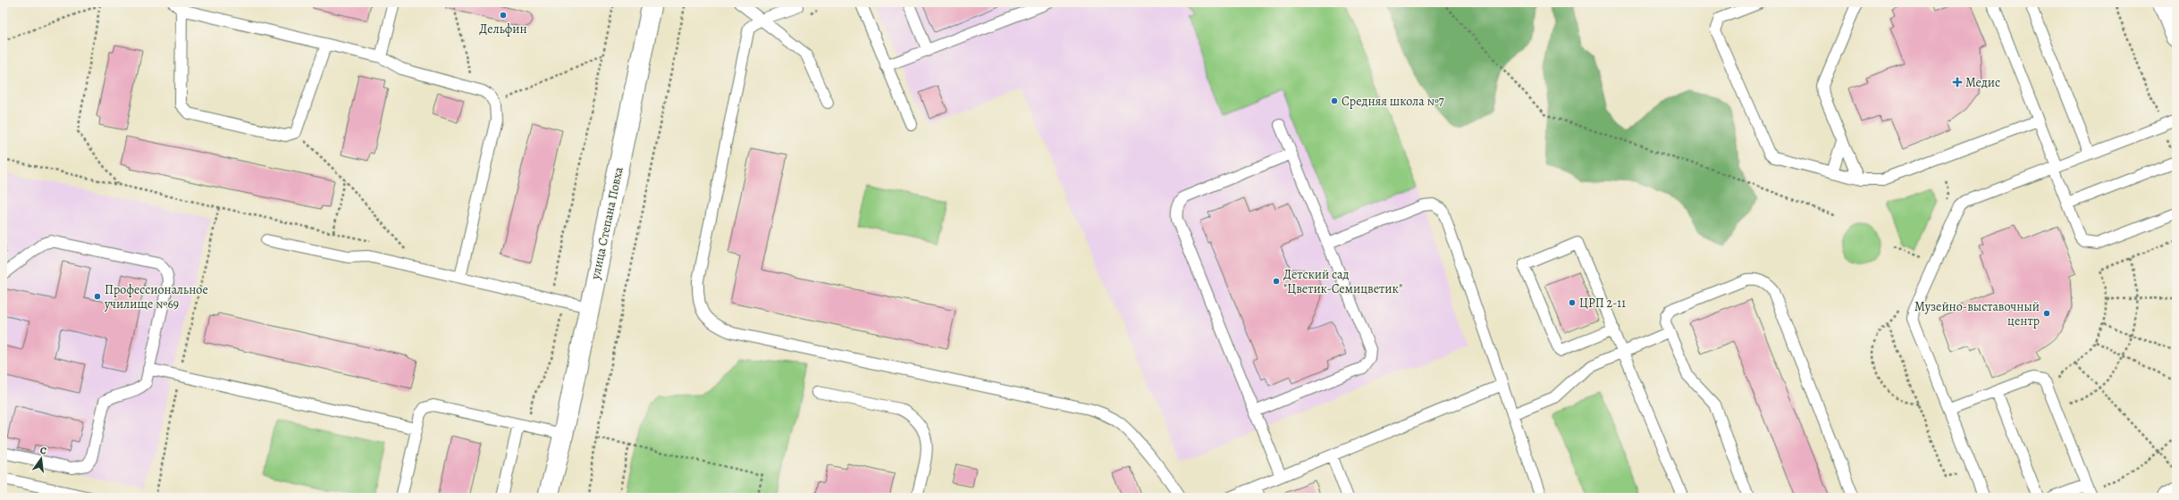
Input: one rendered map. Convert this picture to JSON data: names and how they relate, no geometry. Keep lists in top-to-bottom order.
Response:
{
  "streets": {
    "street": ["улица Степана Повха"]
  },
  "places": {
    "other": [
      "Дельфин",
      "Средняя школа №7",
      "Детский сад \"Цветик-Семицветик\"",
      "Профессиональное училище №69",
      "ЦРП 2-11",
      "Музейно-выставочный центр"
    ],
    "health": ["Медис"]
  },
  "north": "top"
}
